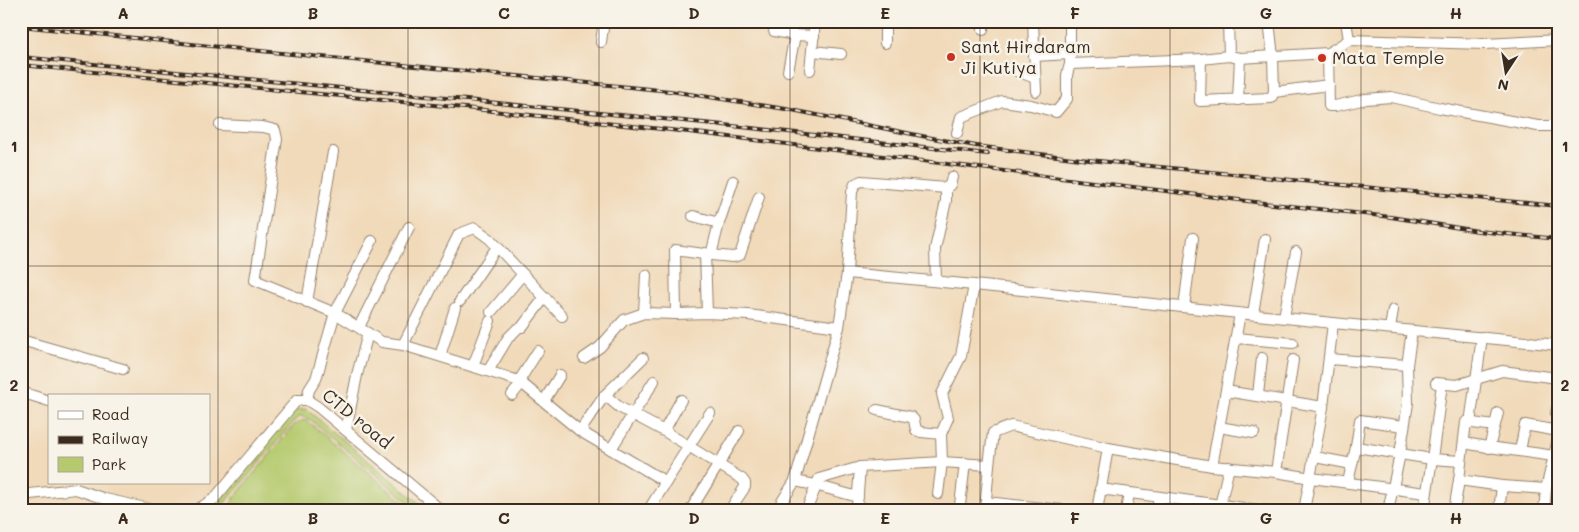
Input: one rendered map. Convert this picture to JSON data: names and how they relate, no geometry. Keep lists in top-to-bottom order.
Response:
{
  "streets": {
    "street": ["CTD road"]
  },
  "places": ["Sant Hirdaram Ji Kutiya", "Mata Temple"],
  "legend": ["Road", "Railway", "Park"],
  "north": "bottom",
  "grid": {
    "columns": [
      "A",
      "B",
      "C",
      "D",
      "E",
      "F",
      "G",
      "H"
    ],
    "rows": ["1", "2"]
  }
}
